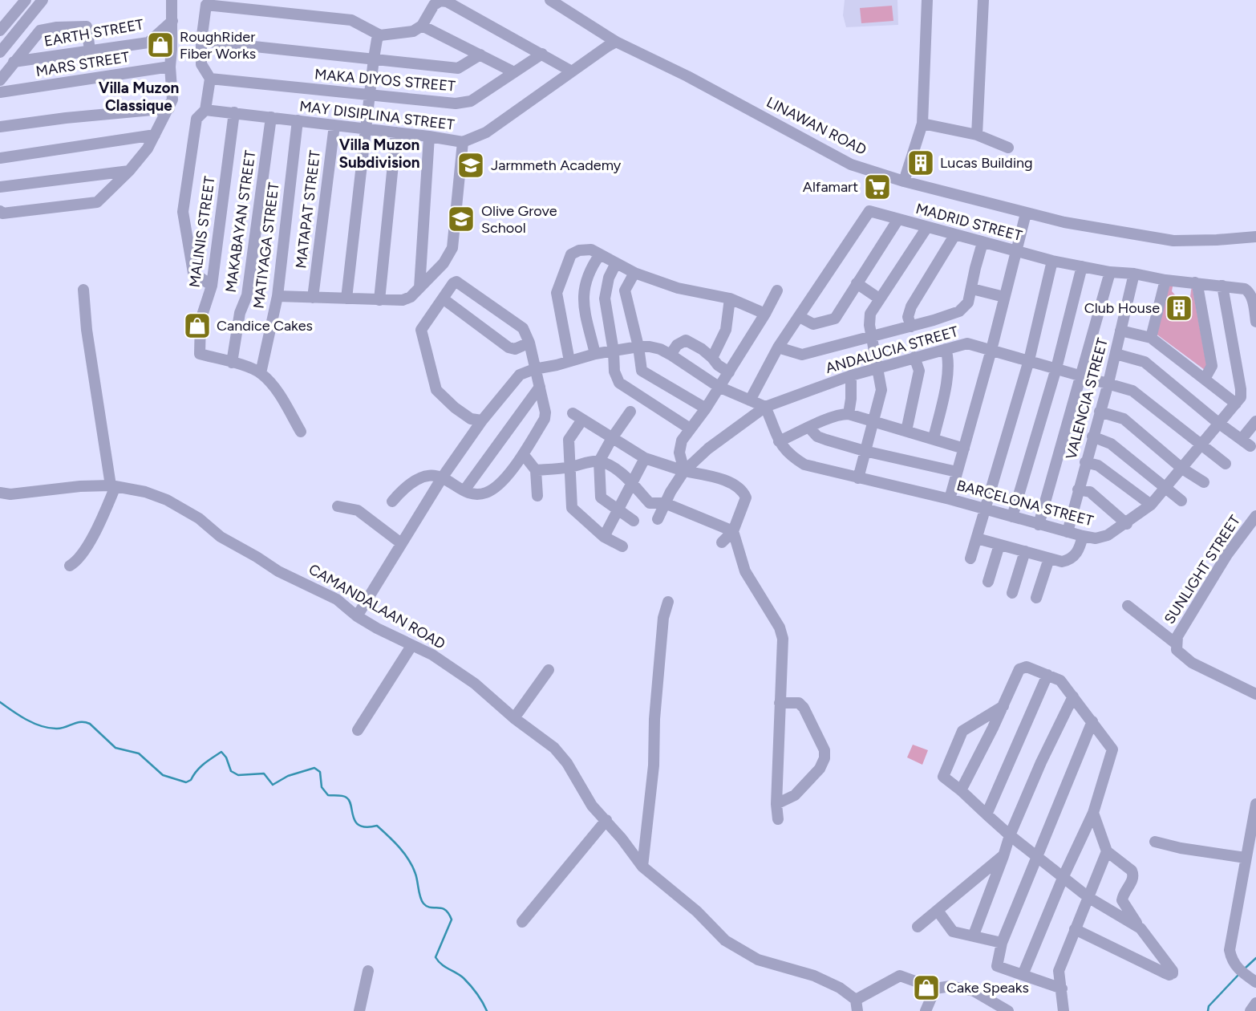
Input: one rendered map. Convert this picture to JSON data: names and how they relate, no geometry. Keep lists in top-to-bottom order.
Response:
{
  "streets": {
    "street": [
      "EARTH STREET",
      "MARS STREET",
      "MAKA DIYOS STREET",
      "MAY DISIPLINA STREET",
      "LINAWAN ROAD",
      "MATAPAT STREET",
      "MAKABAYAN STREET",
      "MADRID STREET",
      "MALINIS STREET",
      "MATIYAGA STREET",
      "ANDALUCIA STREET",
      "VALENCIA STREET",
      "BARCELONA STREET",
      "SUNLIGHT STREET",
      "CAMANDALAAN ROAD"
    ]
  },
  "crossings": [
    ["MAY DISIPLINA STREET", "LINAWAN ROAD"],
    ["MAY DISIPLINA STREET", "MATAPAT STREET"],
    ["MAY DISIPLINA STREET", "MAKABAYAN STREET"],
    ["MAY DISIPLINA STREET", "MALINIS STREET"],
    ["MAY DISIPLINA STREET", "MATIYAGA STREET"],
    ["MAKABAYAN STREET", "MALINIS STREET"],
    ["MADRID STREET", "VALENCIA STREET"],
    ["MALINIS STREET", "MATIYAGA STREET"],
    ["ANDALUCIA STREET", "VALENCIA STREET"],
    ["ANDALUCIA STREET", "BARCELONA STREET"],
    ["VALENCIA STREET", "BARCELONA STREET"]
  ],
  "districts": ["Villa Muzon Classique", "Villa Muzon Subdivision"],
  "places": {
    "shop": ["RoughRider Fiber Works", "Candice Cakes", "Cake Speaks"],
    "building": ["Lucas Building", "Club House"],
    "school or university": ["Jarmmeth Academy", "Olive Grove School"],
    "supermarket": ["Alfamart"]
  }
}
